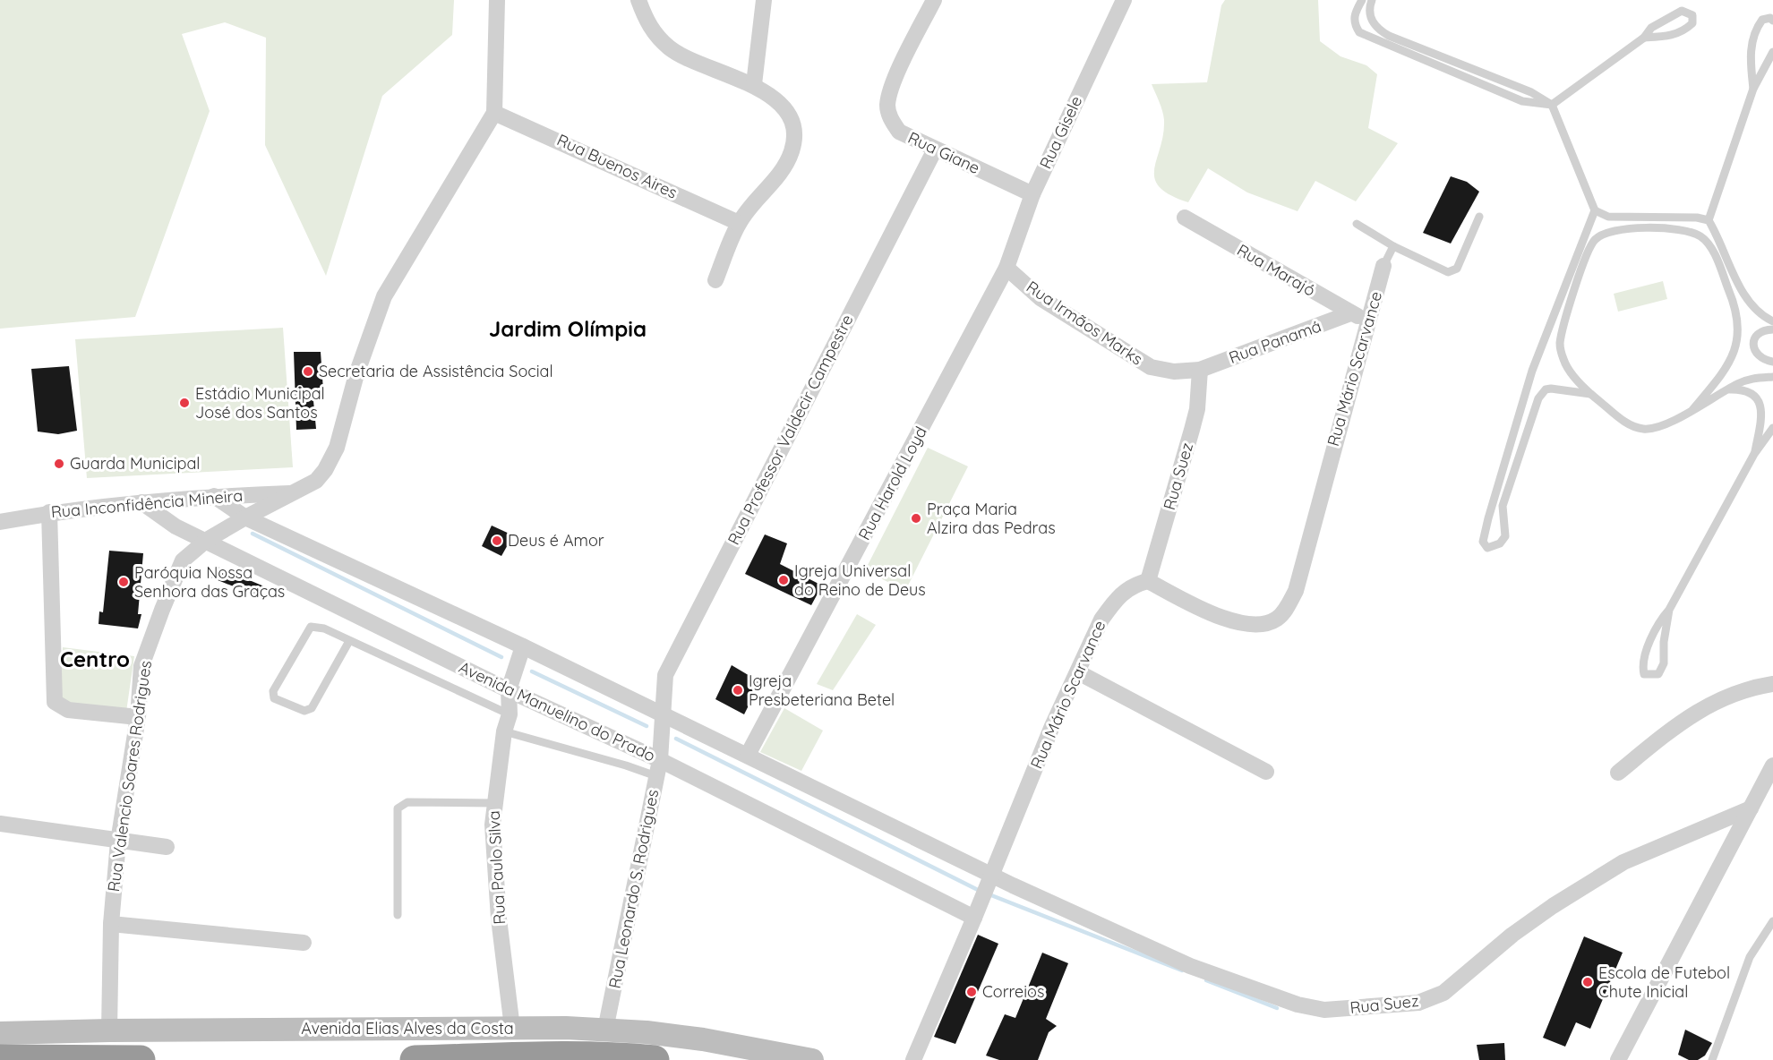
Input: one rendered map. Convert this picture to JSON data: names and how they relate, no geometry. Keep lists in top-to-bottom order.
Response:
{
  "streets": {
    "main road": ["Avenida Elias Alves da Costa"],
    "street": [
      "Rua Gisele",
      "Rua Giane",
      "Rua Buenos Aires",
      "Rua Marajó",
      "Rua Irmãos Marks",
      "Rua Panamá",
      "Rua Mário Scarvance",
      "Rua Professor Valdecir Campestre",
      "Rua Suez",
      "Rua Harold Loyd",
      "Rua Inconfidência Mineira",
      "Avenida Manuelino do Prado",
      "Rua Valencio Soares Rodrigues",
      "Rua Paulo Silva",
      "Rua Leonardo S. Rodrigues"
    ]
  },
  "crossings": [
    ["Rua Gisele", "Rua Giane"],
    ["Rua Gisele", "Rua Irmãos Marks"],
    ["Rua Gisele", "Rua Harold Loyd"],
    ["Rua Giane", "Rua Professor Valdecir Campestre"],
    ["Rua Buenos Aires", "Rua Valencio Soares Rodrigues"],
    ["Rua Marajó", "Rua Panamá"],
    ["Rua Marajó", "Rua Mário Scarvance"],
    ["Rua Irmãos Marks", "Rua Panamá"],
    ["Rua Irmãos Marks", "Rua Suez"],
    ["Rua Irmãos Marks", "Rua Harold Loyd"],
    ["Rua Panamá", "Rua Suez"],
    ["Rua Mário Scarvance", "Rua Suez"],
    ["Rua Mário Scarvance", "Avenida Manuelino do Prado"],
    ["Rua Professor Valdecir Campestre", "Rua Leonardo S. Rodrigues"],
    ["Rua Inconfidência Mineira", "Avenida Manuelino do Prado"],
    ["Rua Inconfidência Mineira", "Rua Valencio Soares Rodrigues"],
    ["Avenida Manuelino do Prado", "Rua Valencio Soares Rodrigues"],
    ["Avenida Manuelino do Prado", "Rua Paulo Silva"],
    ["Avenida Manuelino do Prado", "Rua Leonardo S. Rodrigues"],
    ["Rua Valencio Soares Rodrigues", "Avenida Elias Alves da Costa"],
    ["Rua Paulo Silva", "Avenida Elias Alves da Costa"],
    ["Rua Leonardo S. Rodrigues", "Avenida Elias Alves da Costa"]
  ],
  "districts": ["Jardim Olímpia", "Centro"],
  "places": [
    "Secretaria de Assistência Social",
    "Estádio Municipal José dos Santos",
    "Guarda Municipal",
    "Praça Maria Alzira das Pedras",
    "Deus é Amor",
    "Igreja Universal do Reino de Deus",
    "Paróquia Nossa Senhora das Graças",
    "Igreja Presbeteriana Betel",
    "Escola de Futebol Chute Inicial",
    "Correios"
  ]
}
